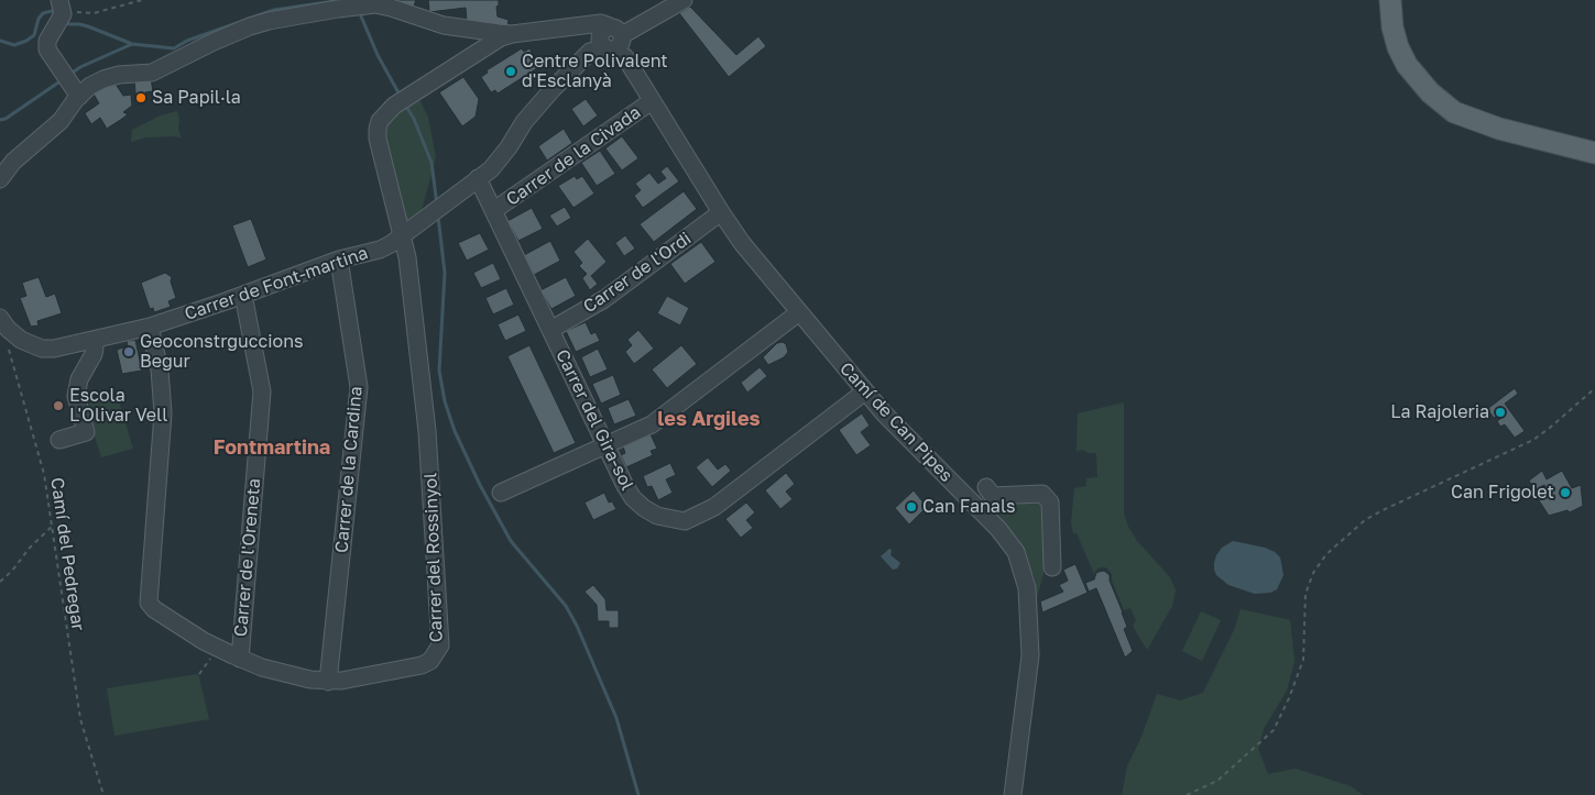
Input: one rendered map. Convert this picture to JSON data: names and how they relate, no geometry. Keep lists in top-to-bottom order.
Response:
{
  "streets": {
    "street": [
      "Carrer de la Civada",
      "Carrer de l'Ordi",
      "Carrer de Font-martina",
      "Carrer del Gira-sol",
      "Camí de Can Pipes",
      "Carrer de la Cardina",
      "Carrer de l'Oreneta",
      "Carrer del Rossinyol"
    ],
    "path": ["Camí del Pedregar"]
  },
  "crossings": [
    ["Carrer de la Civada", "Carrer del Gira-sol"],
    ["Carrer de la Civada", "Camí de Can Pipes"],
    ["Carrer de l'Ordi", "Carrer del Gira-sol"],
    ["Carrer de l'Ordi", "Camí de Can Pipes"],
    ["Carrer de Font-martina", "Carrer del Gira-sol"],
    ["Carrer de Font-martina", "Camí de Can Pipes"],
    ["Carrer de Font-martina", "Carrer de la Cardina"],
    ["Carrer de Font-martina", "Carrer de l'Oreneta"],
    ["Carrer de Font-martina", "Carrer del Rossinyol"],
    ["Carrer del Gira-sol", "Camí de Can Pipes"],
    ["Carrer de la Cardina", "Carrer del Rossinyol"],
    ["Carrer de l'Oreneta", "Carrer del Rossinyol"]
  ],
  "districts": ["les Argiles", "Fontmartina"],
  "places": [
    "Centre Polivalent d'Esclanyà",
    "Sa Papil·la",
    "Geoconstrguccions Begur",
    "Escola L'Olivar Vell",
    "La Rajoleria",
    "Can Frigolet",
    "Can Fanals"
  ]
}
